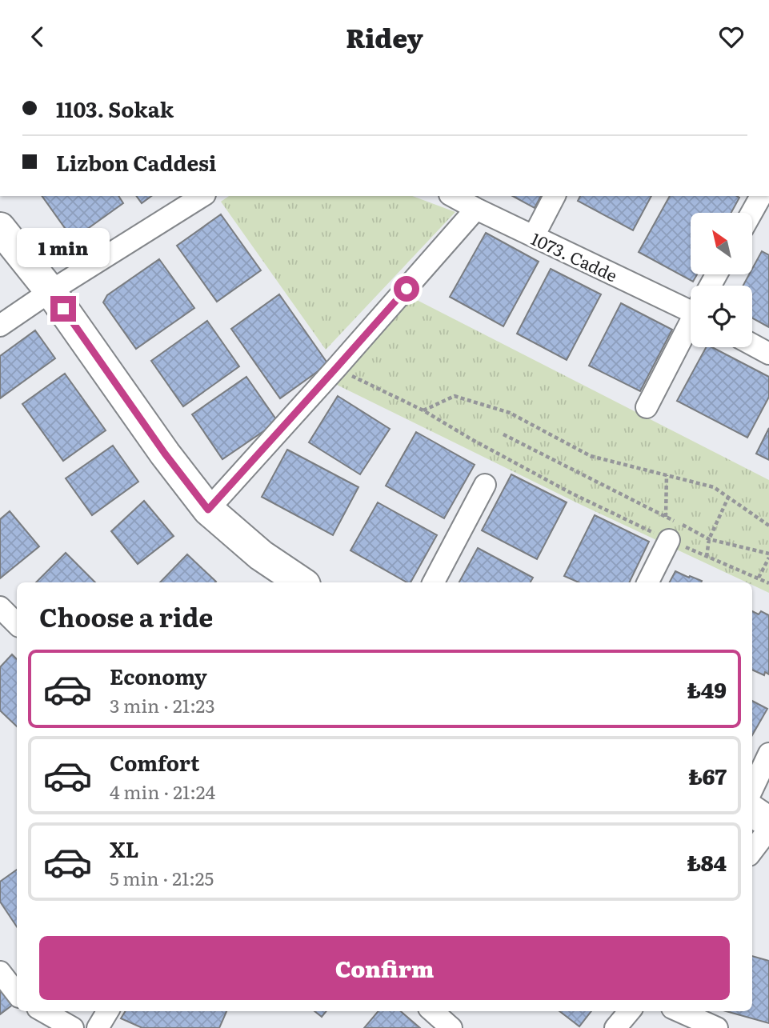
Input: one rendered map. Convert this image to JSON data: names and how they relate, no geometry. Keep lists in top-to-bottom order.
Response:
{
  "streets": {
    "street": ["1073. Cadde"]
  },
  "north": "top left",
  "page": {
    "header": "Ridey",
    "banner": ["1103. Sokak", "Lizbon Caddesi"],
    "bubble": "1 min",
    "heading": "Choose a ride",
    "list": [
      {
        "name": "Economy",
        "note": "3 min · 21:23",
        "value": "₺49"
      },
      {
        "name": "Comfort",
        "note": "4 min · 21:24",
        "value": "₺67"
      },
      {
        "name": "XL",
        "note": "5 min · 21:25",
        "value": "₺84"
      }
    ],
    "buttons": "Confirm"
  }
}
